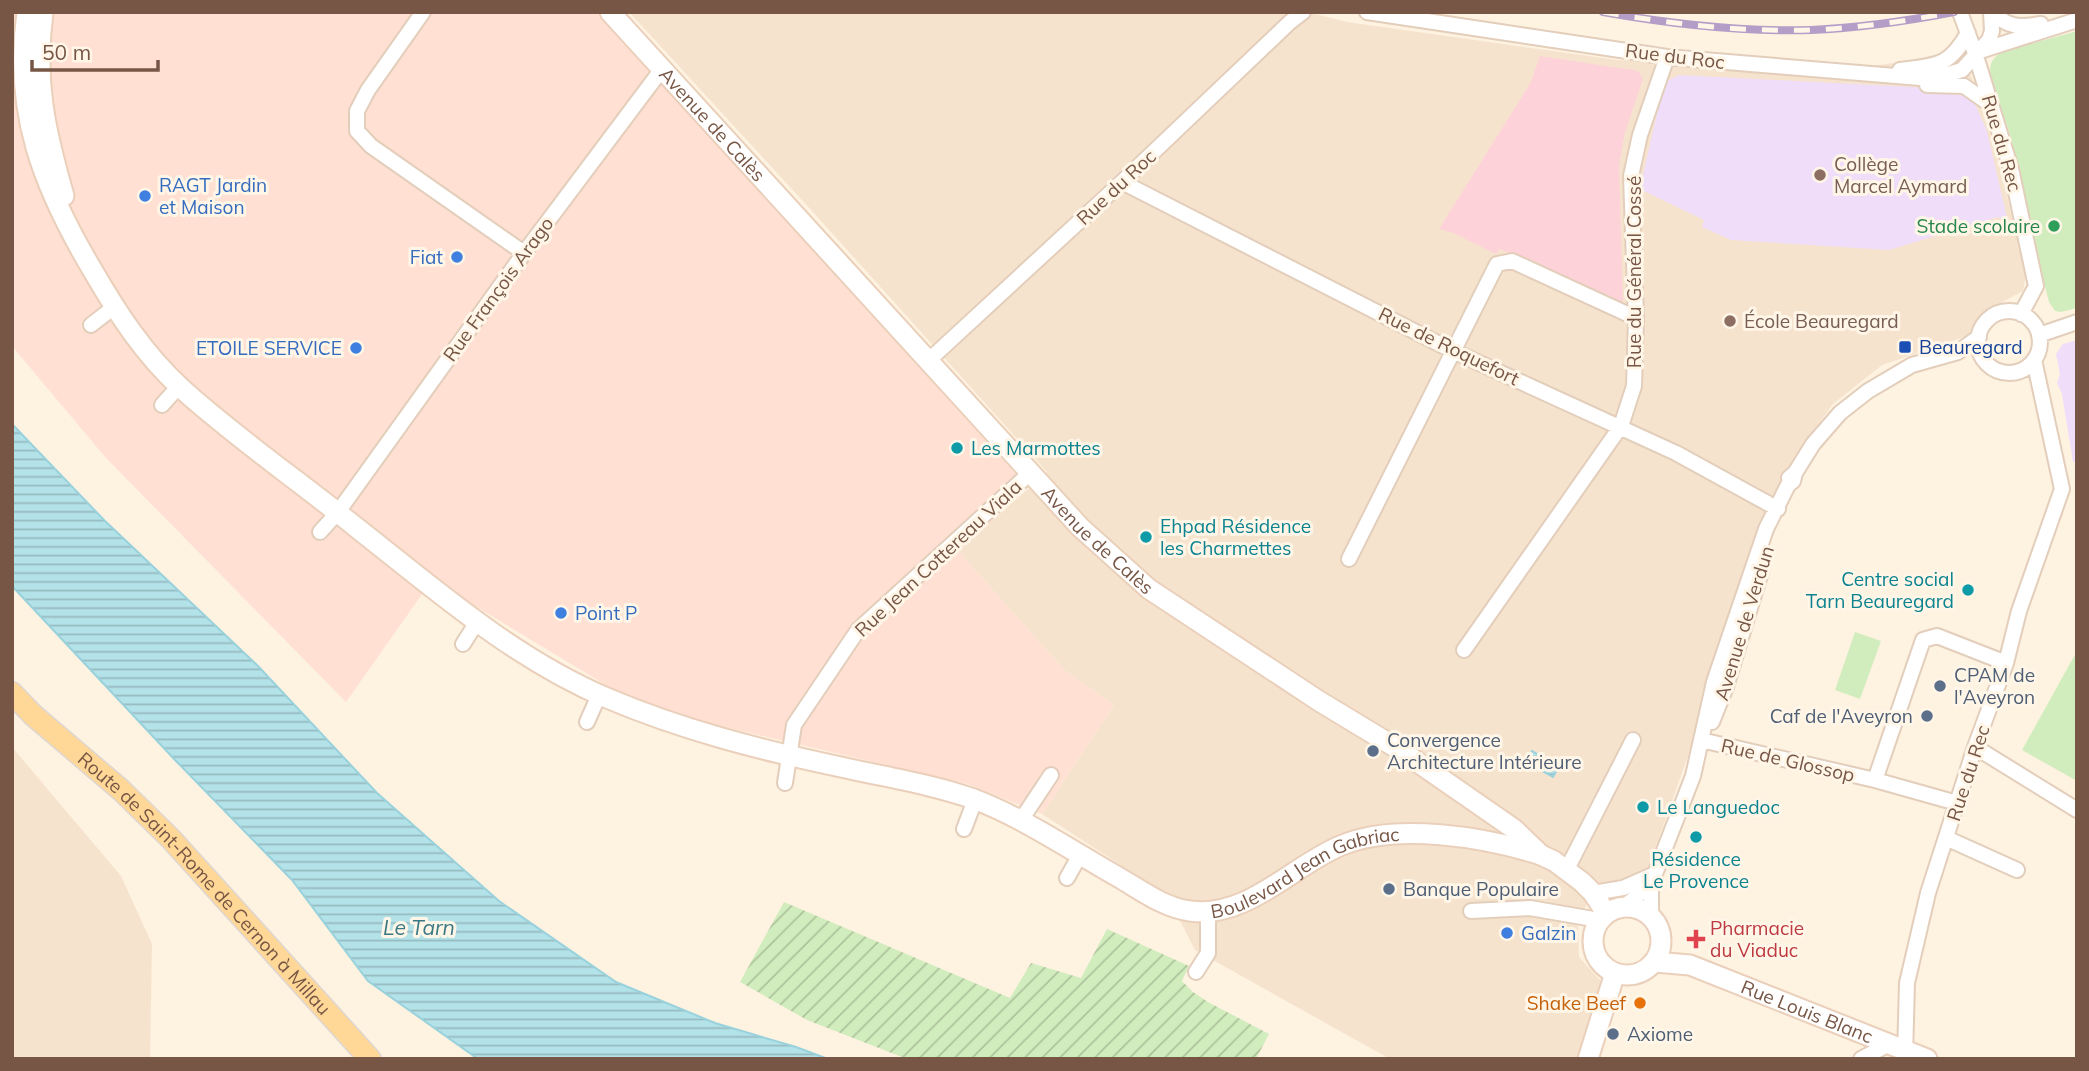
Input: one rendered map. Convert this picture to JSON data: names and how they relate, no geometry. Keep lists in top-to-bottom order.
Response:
{
  "streets": {
    "main road": [
      "Avenue de Calès",
      "Boulevard Jean Gabriac",
      "Route de Saint-Rome de Cernon à Millau",
      "Rue Louis Blanc"
    ],
    "street": [
      "Rue du Roc",
      "Rue du Rec",
      "Rue du Général Cossé",
      "Rue François Arago",
      "Rue de Roquefort",
      "Rue Jean Cottereau Viala",
      "Avenue de Verdun",
      "Rue de Glossop"
    ]
  },
  "crossings": [
    ["Rue du Roc", "Avenue de Calès"],
    ["Rue du Roc", "Rue du Rec"],
    ["Rue du Roc", "Rue du Général Cossé"],
    ["Rue du Roc", "Rue de Roquefort"],
    ["Avenue de Calès", "Rue François Arago"],
    ["Avenue de Calès", "Rue Jean Cottereau Viala"],
    ["Avenue de Calès", "Avenue de Verdun"],
    ["Avenue de Calès", "Boulevard Jean Gabriac"],
    ["Avenue de Calès", "Rue Louis Blanc"],
    ["Rue du Rec", "Avenue de Verdun"],
    ["Rue du Rec", "Rue de Glossop"],
    ["Rue du Rec", "Rue Louis Blanc"],
    ["Rue du Général Cossé", "Rue de Roquefort"],
    ["Rue François Arago", "Boulevard Jean Gabriac"],
    ["Rue de Roquefort", "Avenue de Verdun"],
    ["Rue Jean Cottereau Viala", "Boulevard Jean Gabriac"],
    ["Avenue de Verdun", "Rue de Glossop"],
    ["Avenue de Verdun", "Rue Louis Blanc"]
  ],
  "water": ["Le Tarn"],
  "places": {
    "other": [
      "Collège Marcel Aymard",
      "RAGT Jardin et Maison",
      "Stade scolaire",
      "Fiat",
      "École Beauregard",
      "ETOILE SERVICE",
      "Les Marmottes",
      "Ehpad Résidence les Charmettes",
      "Centre social Tarn Beauregard",
      "Point P",
      "CPAM de l'Aveyron",
      "Caf de l'Aveyron",
      "Convergence Architecture Intérieure",
      "Le Languedoc",
      "Résidence Le Provence",
      "Banque Populaire",
      "Galzin",
      "Shake Beef",
      "Axiome"
    ],
    "transit": ["Beauregard"],
    "health": ["Pharmacie du Viaduc"]
  },
  "scale_bar": "50 m"
}
